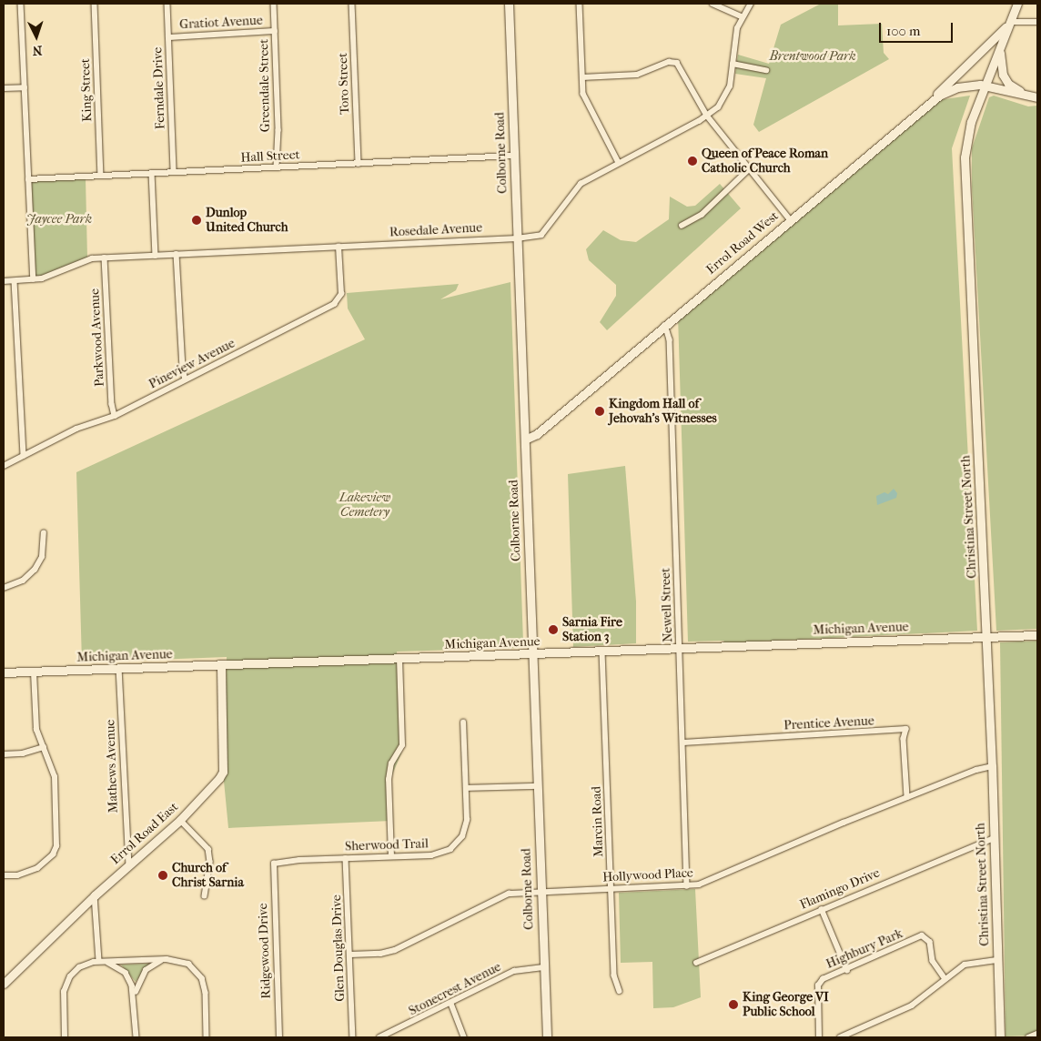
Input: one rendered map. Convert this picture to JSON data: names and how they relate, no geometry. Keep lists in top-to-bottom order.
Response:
{
  "streets": {
    "street": [
      "Gratiot Avenue",
      "Toro Street",
      "Greendale Street",
      "Ferndale Drive",
      "King Street",
      "Colborne Road",
      "Hall Street",
      "Rosedale Avenue",
      "Errol Road West",
      "Parkwood Avenue",
      "Pineview Avenue",
      "Christina Street North",
      "Newell Street",
      "Michigan Avenue",
      "Prentice Avenue",
      "Mathews Avenue",
      "Marcin Road",
      "Errol Road East",
      "Sherwood Trail",
      "Hollywood Place",
      "Flamingo Drive",
      "Glen Douglas Drive",
      "Highbury Park",
      "Ridgewood Drive",
      "Stonecrest Avenue"
    ]
  },
  "crossings": [
    ["Gratiot Avenue", "Greendale Street"],
    ["Gratiot Avenue", "Ferndale Drive"],
    ["Toro Street", "Hall Street"],
    ["Greendale Street", "Hall Street"],
    ["Ferndale Drive", "Hall Street"],
    ["King Street", "Hall Street"],
    ["Colborne Road", "Hall Street"],
    ["Colborne Road", "Rosedale Avenue"],
    ["Colborne Road", "Errol Road West"],
    ["Colborne Road", "Michigan Avenue"],
    ["Colborne Road", "Hollywood Place"],
    ["Colborne Road", "Stonecrest Avenue"],
    ["Rosedale Avenue", "Parkwood Avenue"],
    ["Rosedale Avenue", "Pineview Avenue"],
    ["Errol Road West", "Christina Street North"],
    ["Errol Road West", "Newell Street"],
    ["Parkwood Avenue", "Pineview Avenue"],
    ["Christina Street North", "Michigan Avenue"],
    ["Christina Street North", "Hollywood Place"],
    ["Christina Street North", "Flamingo Drive"],
    ["Newell Street", "Michigan Avenue"],
    ["Newell Street", "Prentice Avenue"],
    ["Newell Street", "Hollywood Place"],
    ["Michigan Avenue", "Mathews Avenue"],
    ["Michigan Avenue", "Marcin Road"],
    ["Michigan Avenue", "Errol Road East"],
    ["Prentice Avenue", "Hollywood Place"],
    ["Mathews Avenue", "Errol Road East"],
    ["Marcin Road", "Hollywood Place"],
    ["Sherwood Trail", "Glen Douglas Drive"],
    ["Sherwood Trail", "Ridgewood Drive"],
    ["Hollywood Place", "Glen Douglas Drive"]
  ],
  "parks": ["Brentwood Park", "Jaycee Park", "Lakeview Cemetery"],
  "places": [
    "Queen of Peace Roman Catholic Church",
    "Dunlop United Church",
    "Kingdom Hall of Jehovah's Witnesses",
    "Sarnia Fire Station 3",
    "Church of Christ Sarnia",
    "King George VI Public School"
  ],
  "scale_bar": "100 m",
  "north": "bottom"
}
